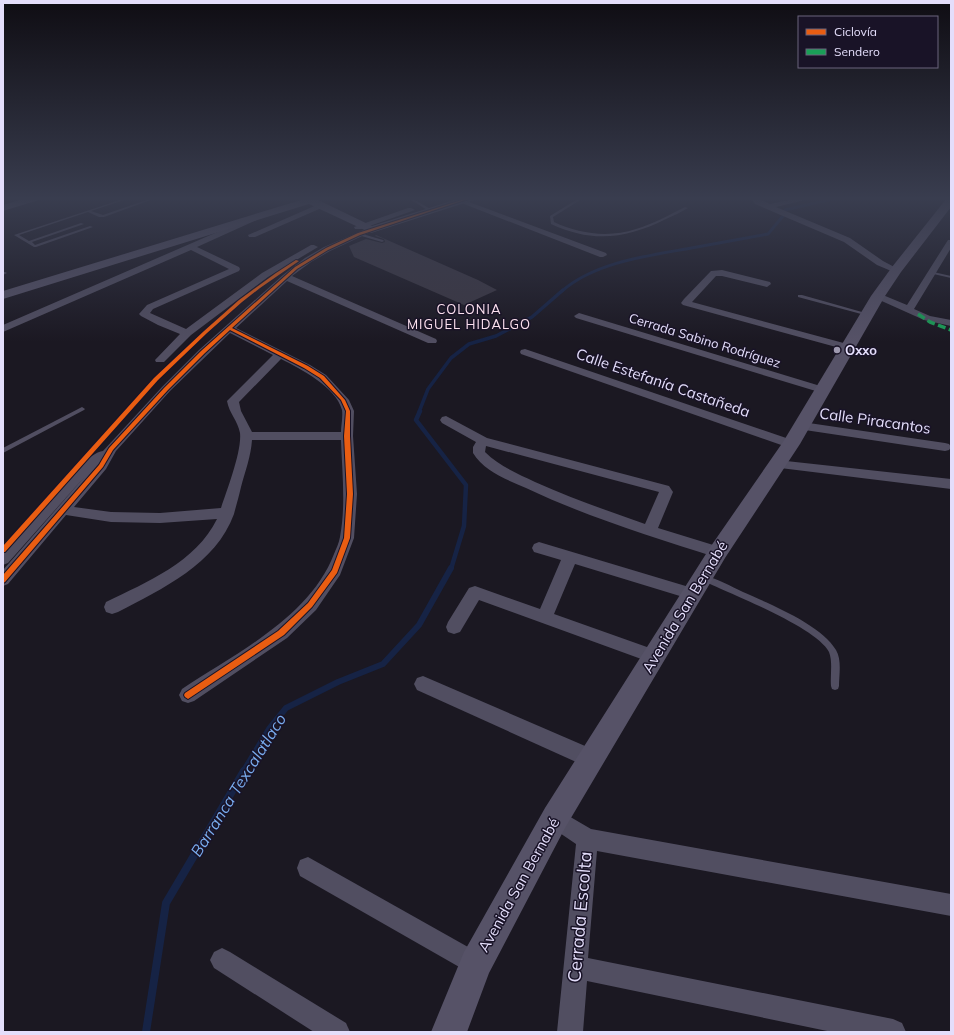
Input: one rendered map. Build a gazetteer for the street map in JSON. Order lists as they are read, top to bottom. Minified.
{"streets":{"street":["Cerrada Sabino Rodríguez","Calle Estefanía Castañeda","Calle Piracantos","Avenida San Bernabé","Cerrada Escolta"]},"crossings":[["Cerrada Sabino Rodríguez","Avenida San Bernabé"],["Calle Estefanía Castañeda","Calle Piracantos"],["Calle Estefanía Castañeda","Avenida San Bernabé"],["Calle Piracantos","Avenida San Bernabé"],["Avenida San Bernabé","Cerrada Escolta"]],"districts":["COLONIA MIGUEL HIDALGO"],"water":["Barranca Texcalatlaco"],"places":["Oxxo"],"legend":["Ciclovía","Sendero"]}
